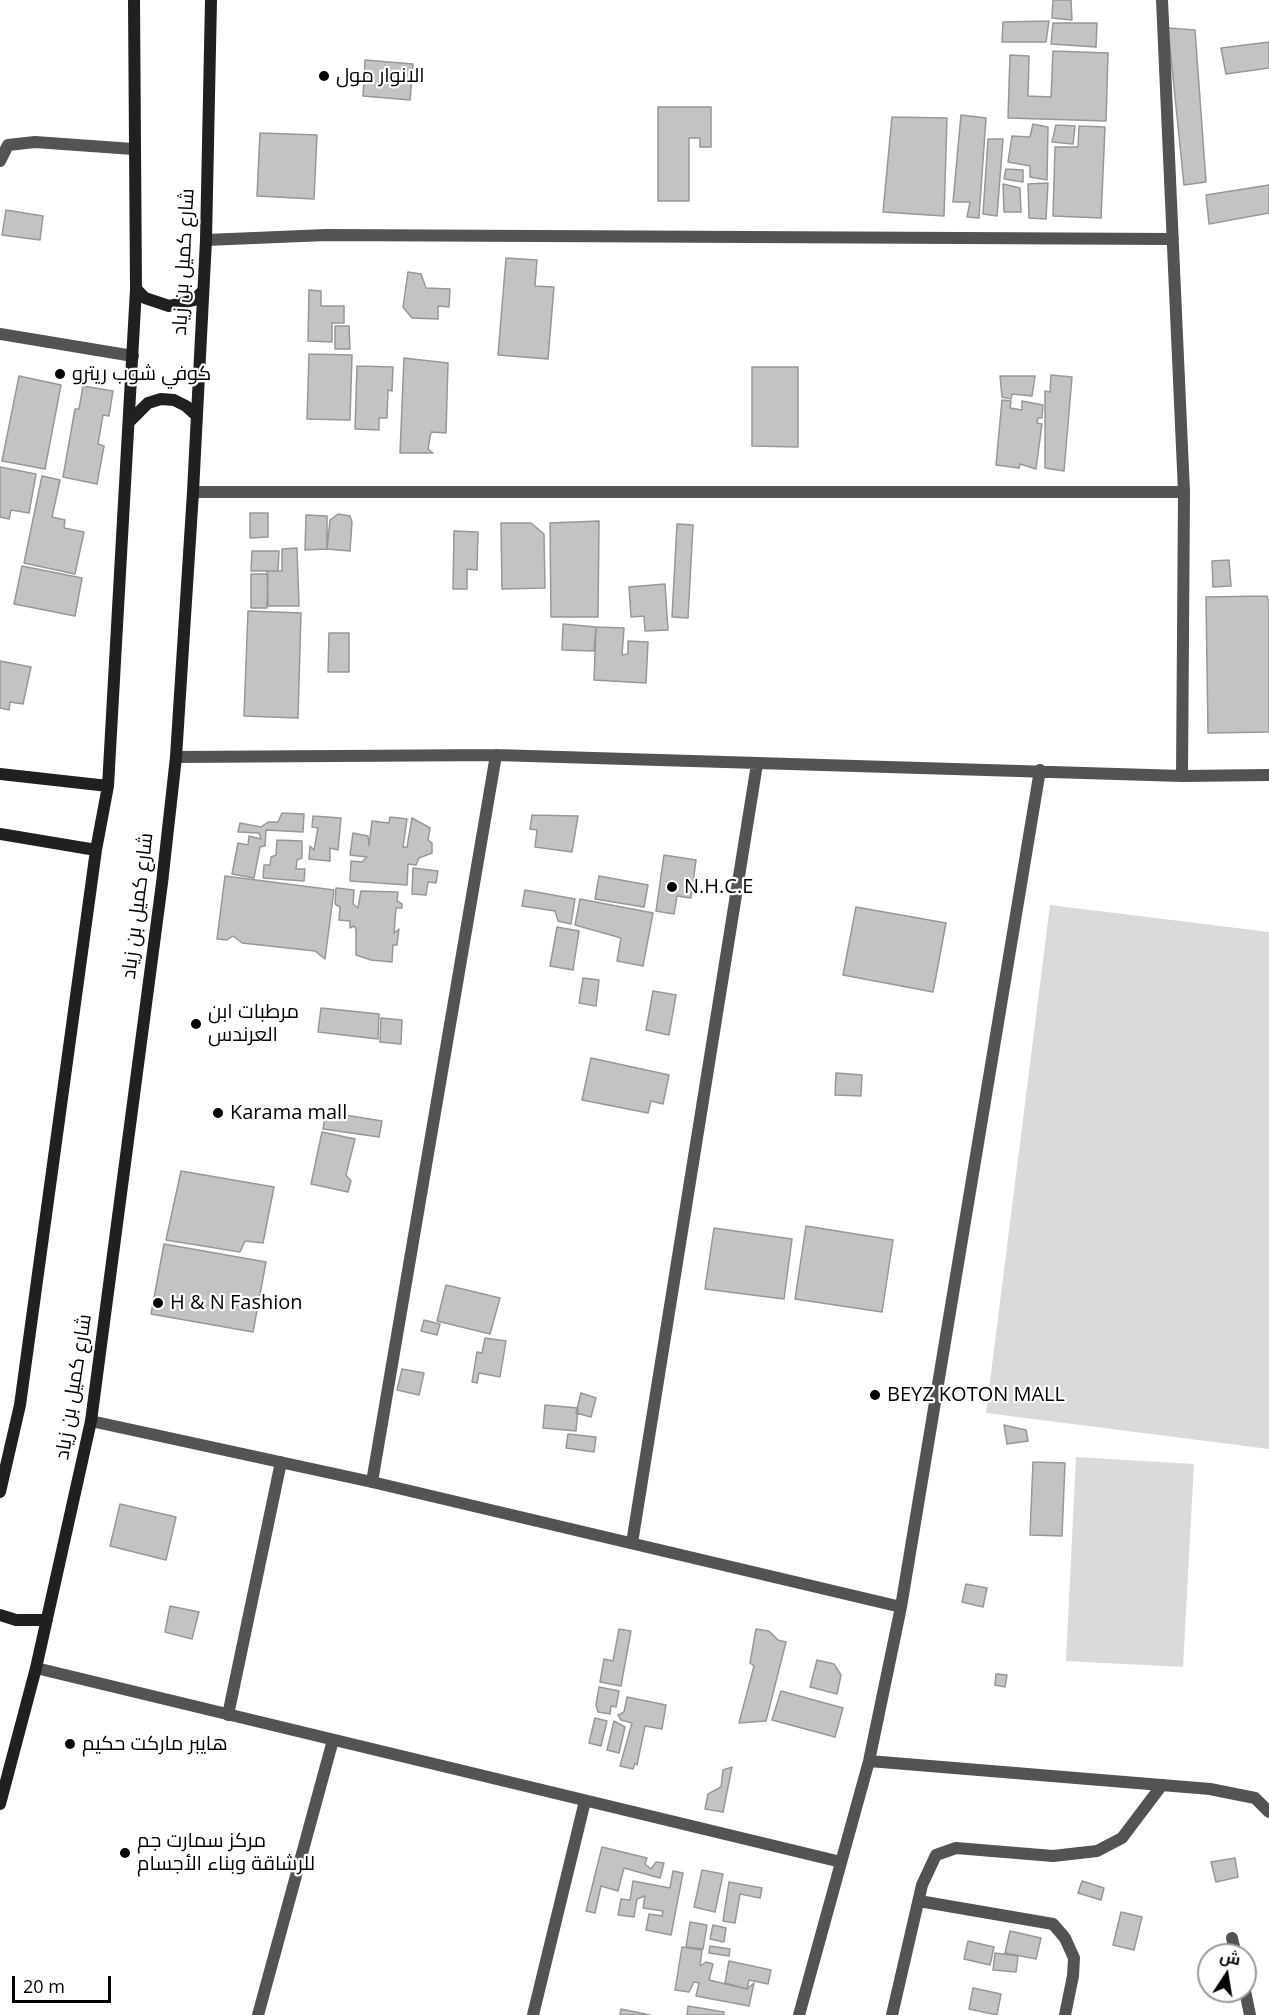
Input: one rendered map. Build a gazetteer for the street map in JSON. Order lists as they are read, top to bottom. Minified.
{"streets":{"main road":["شارع كميل بن زياد"]},"places":["الانوار مول","كوفي شوب ريترو","N.H.C.E","مرطبات ابن العرندس","Karama mall","H & N Fashion","BEYZ KOTON MALL","هایبر مارکت حکیم","مركز سمارت جم للرشاقة وبناء الأجسام"],"scale_bar":"20 m","north":"top"}
